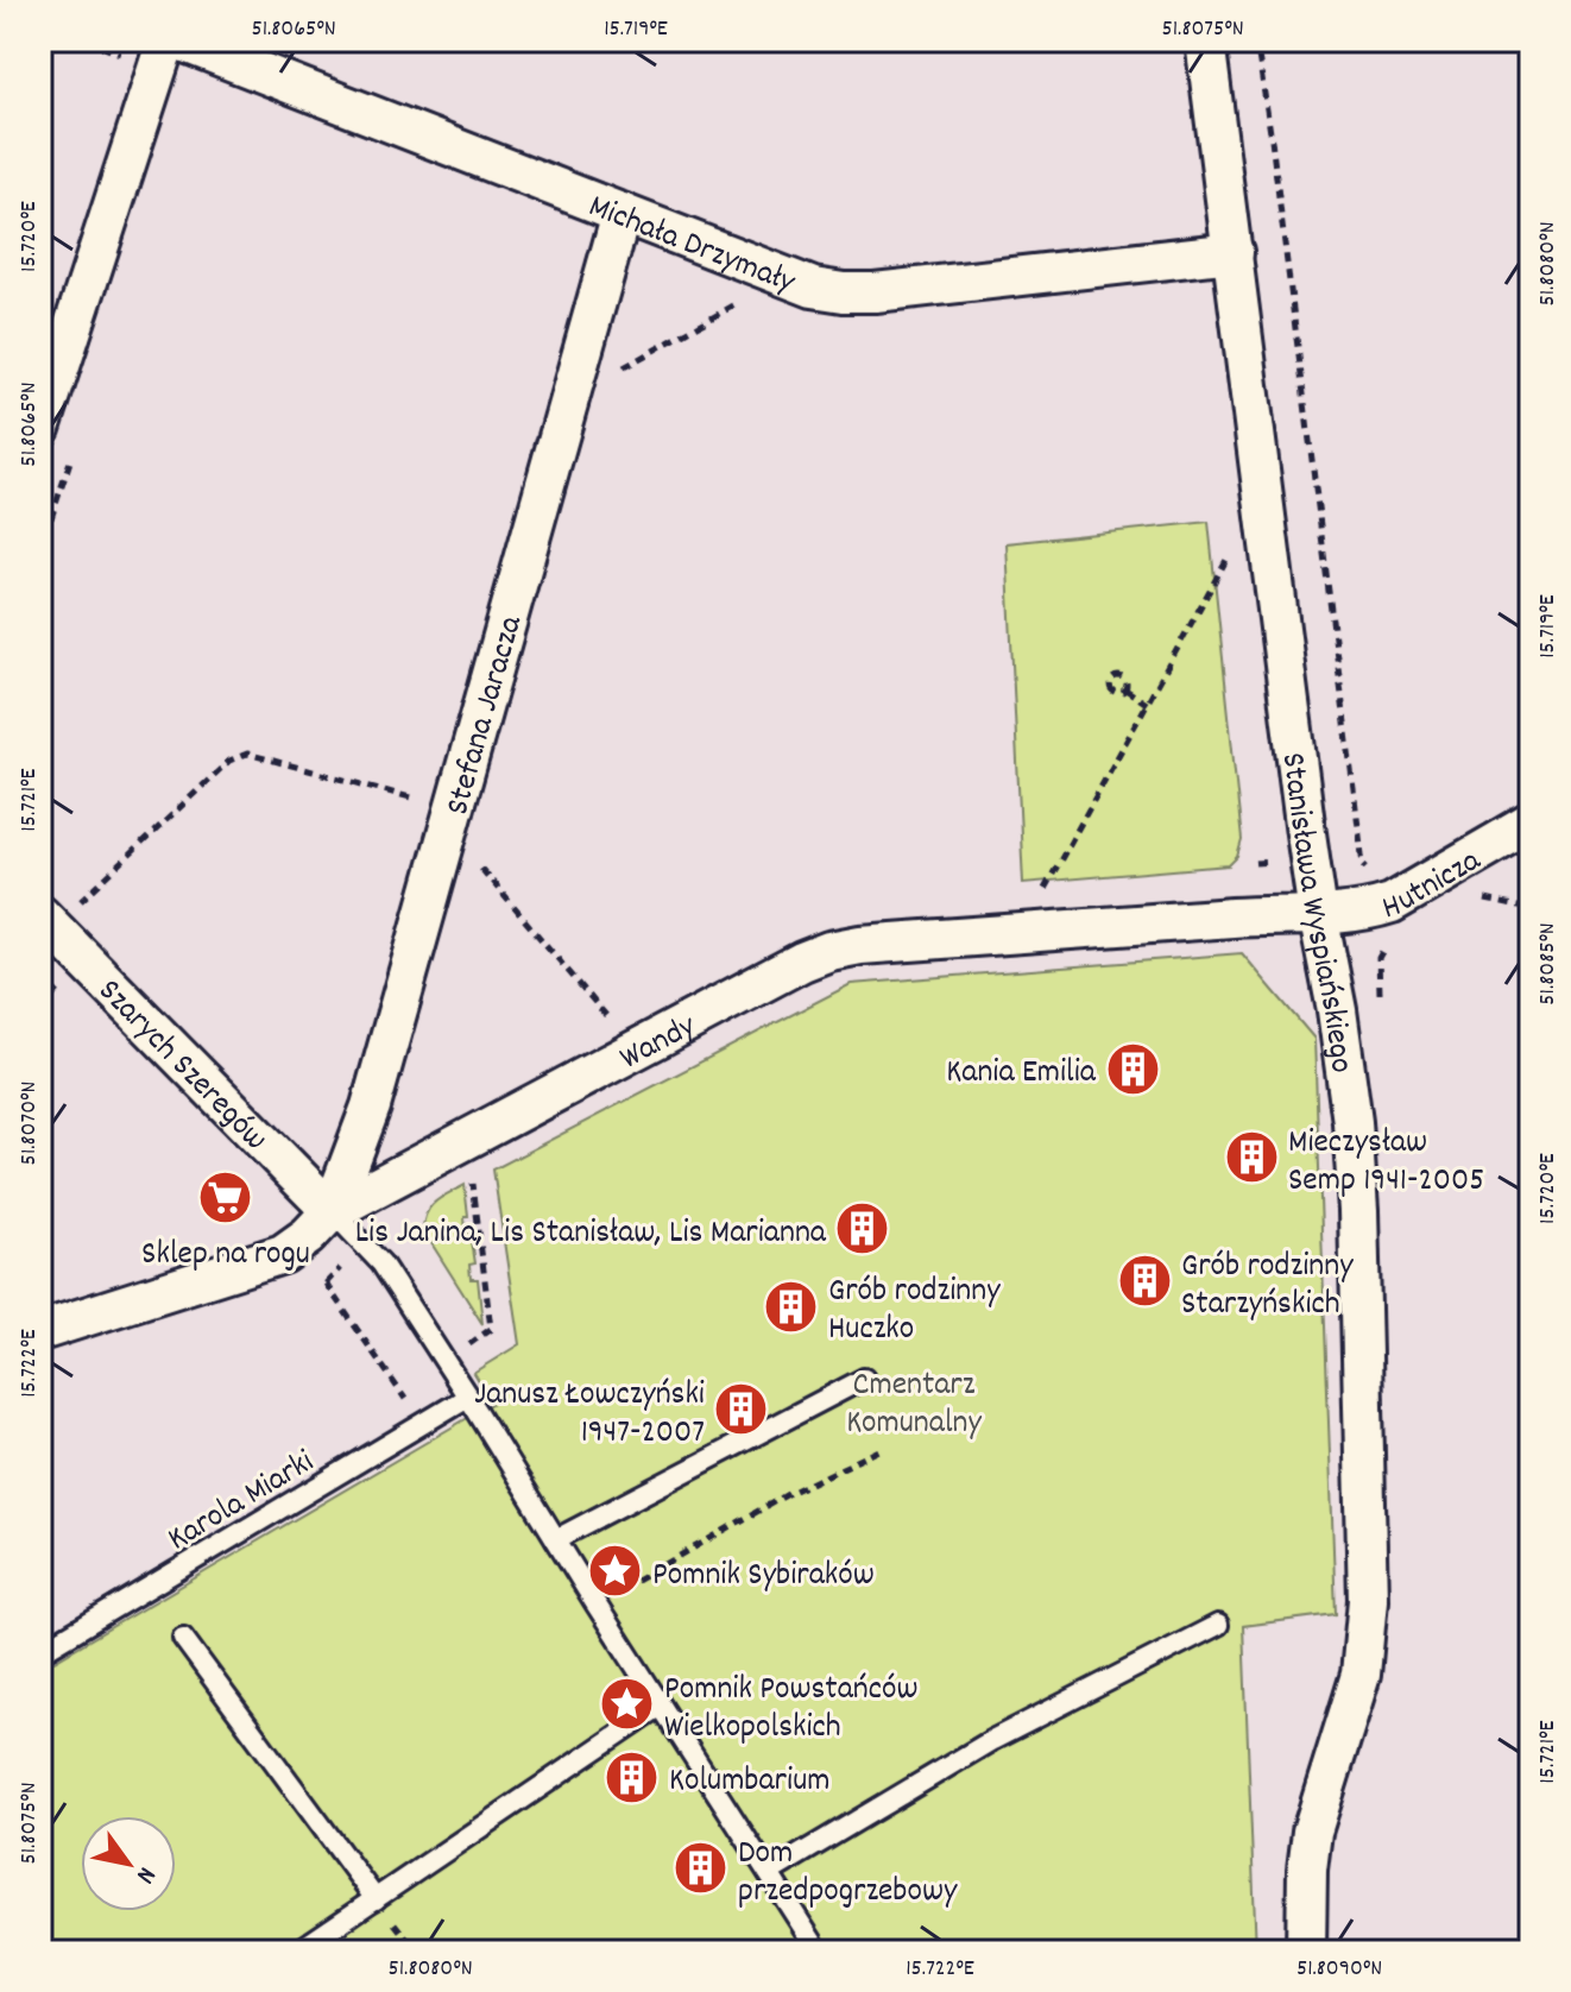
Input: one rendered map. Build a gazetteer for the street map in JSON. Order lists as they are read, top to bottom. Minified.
{"streets":{"street":["Michała Drzymały","Stefana Jaracza","Hutnicza","Stanisława Wyspiańskiego","Wandy","Szarych Szeregów"],"lane":["Karola Miarki"]},"crossings":[["Michała Drzymały","Stefana Jaracza"],["Michała Drzymały","Stanisława Wyspiańskiego"],["Stefana Jaracza","Wandy"],["Stefana Jaracza","Szarych Szeregów"],["Hutnicza","Stanisława Wyspiańskiego"],["Hutnicza","Wandy"],["Stanisława Wyspiańskiego","Wandy"],["Wandy","Szarych Szeregów"]],"parks":["Cmentarz Komunalny"],"places":{"building":["Kania Emilia","Mieczysław Semp 1941-2005","Lis Janina, Lis Stanisław, Lis Marianna","Grób rodzinny Starzyńskich","Grób rodzinny Huczko","Janusz Łowczyński 1947-2007","Kolumbarium","Dom przedpogrzebowy"],"supermarket":["Sklep na rogu"],"place":["Pomnik Sybiraków","Pomnik Powstańców Wielkopolskich"]},"north":"bottom right","coordinates":["51.8065°N","15.719°E","51.8075°N","15.720°E","51.8080°N","15.721°E","51.8085°N","51.8070°N","15.722°E","51.8090°N"]}
